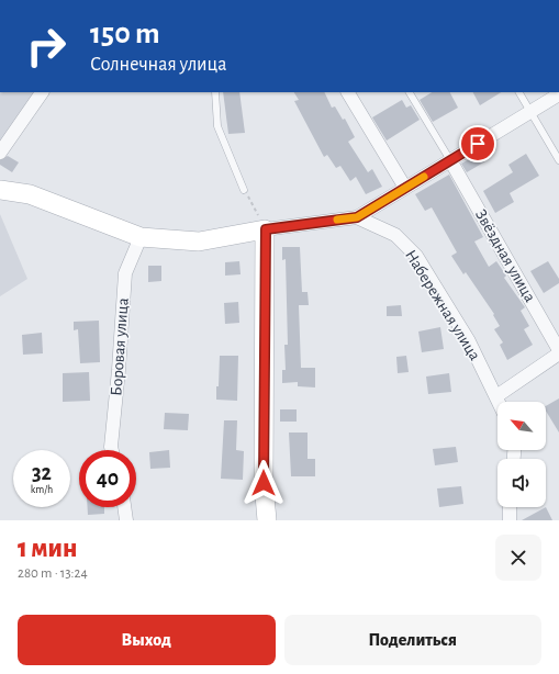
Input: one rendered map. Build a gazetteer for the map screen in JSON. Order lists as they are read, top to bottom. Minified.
{"streets":{"street":["Звёздная улица","Набережная улица","Боровая улица"]},"north":"top left","page":{"turn":["150 m","Солнечная улица"],"speed":"32 km/h","limit":"40","heading":["1 мин","280 m · 13:24"],"buttons":["Выход","Поделиться"]}}
